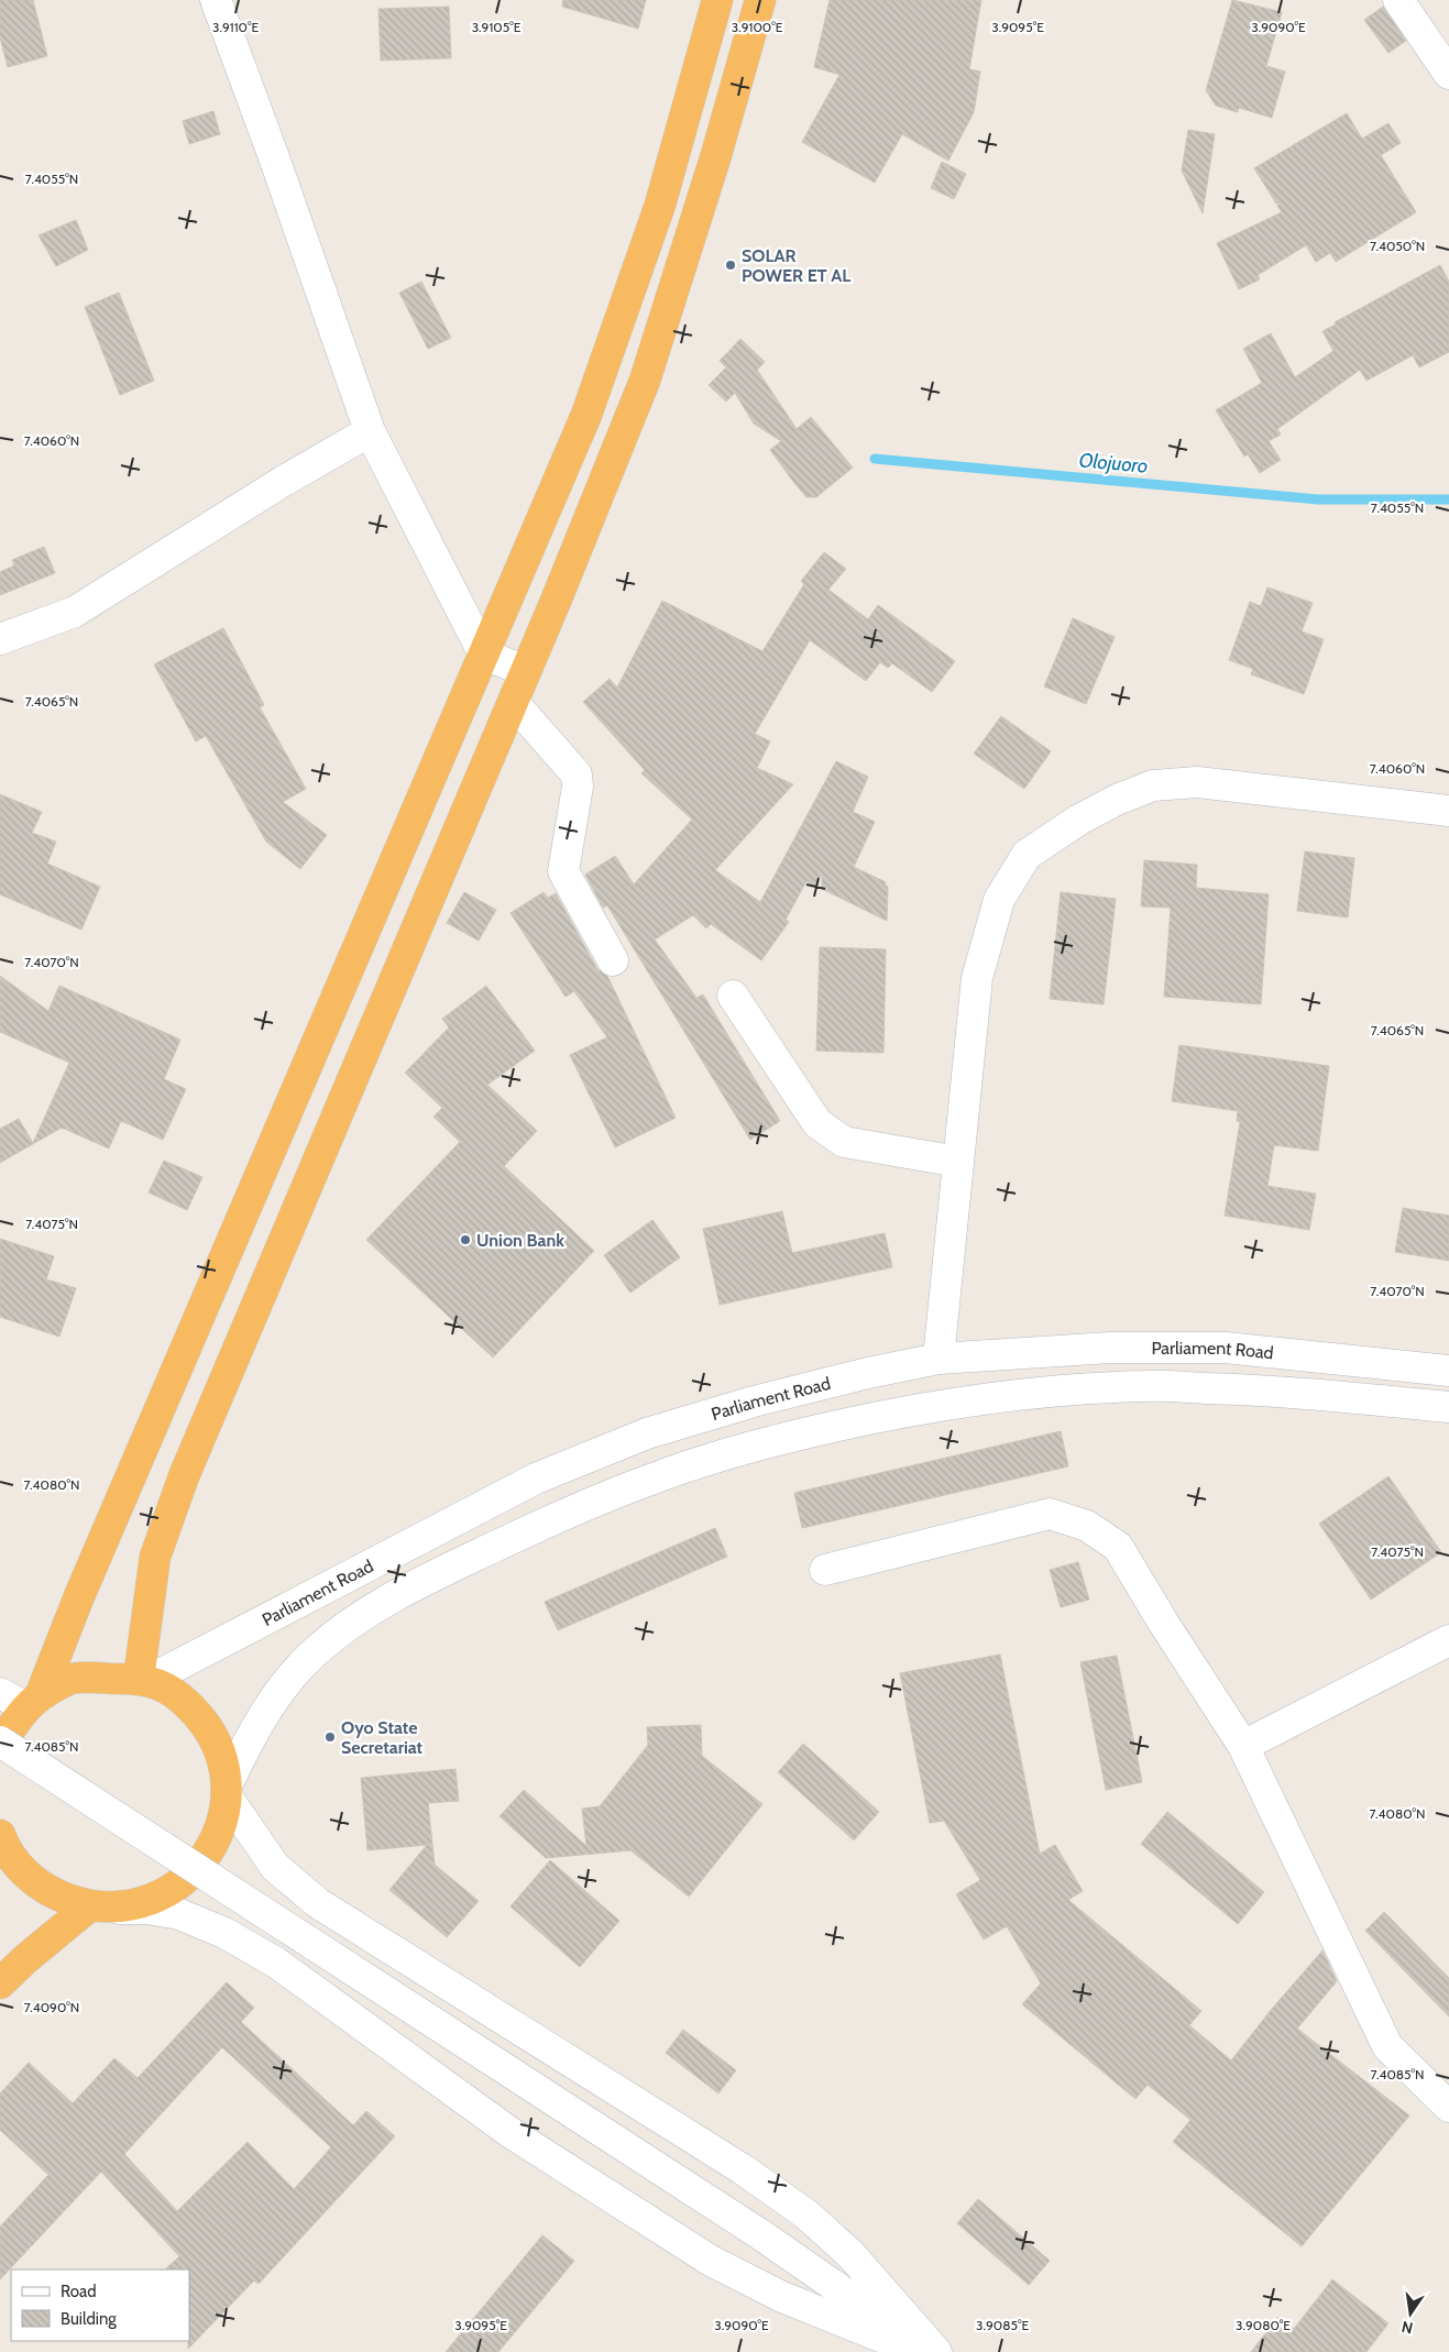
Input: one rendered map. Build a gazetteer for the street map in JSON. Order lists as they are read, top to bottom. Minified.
{"streets":{"street":["Parliament Road"]},"water":["Olojuoro"],"places":["SOLAR POWER ET AL","Union Bank","Oyo State Secretariat"],"legend":["Road","Building"],"north":"bottom","coordinates":["3.9110°E","3.9105°E","3.9100°E","3.9095°E","3.9090°E","7.4055°N","7.4050°N","7.4060°N","7.4065°N","7.4070°N","7.4075°N","7.4080°N","7.4085°N","7.4090°N","3.9085°E","3.9080°E"]}
